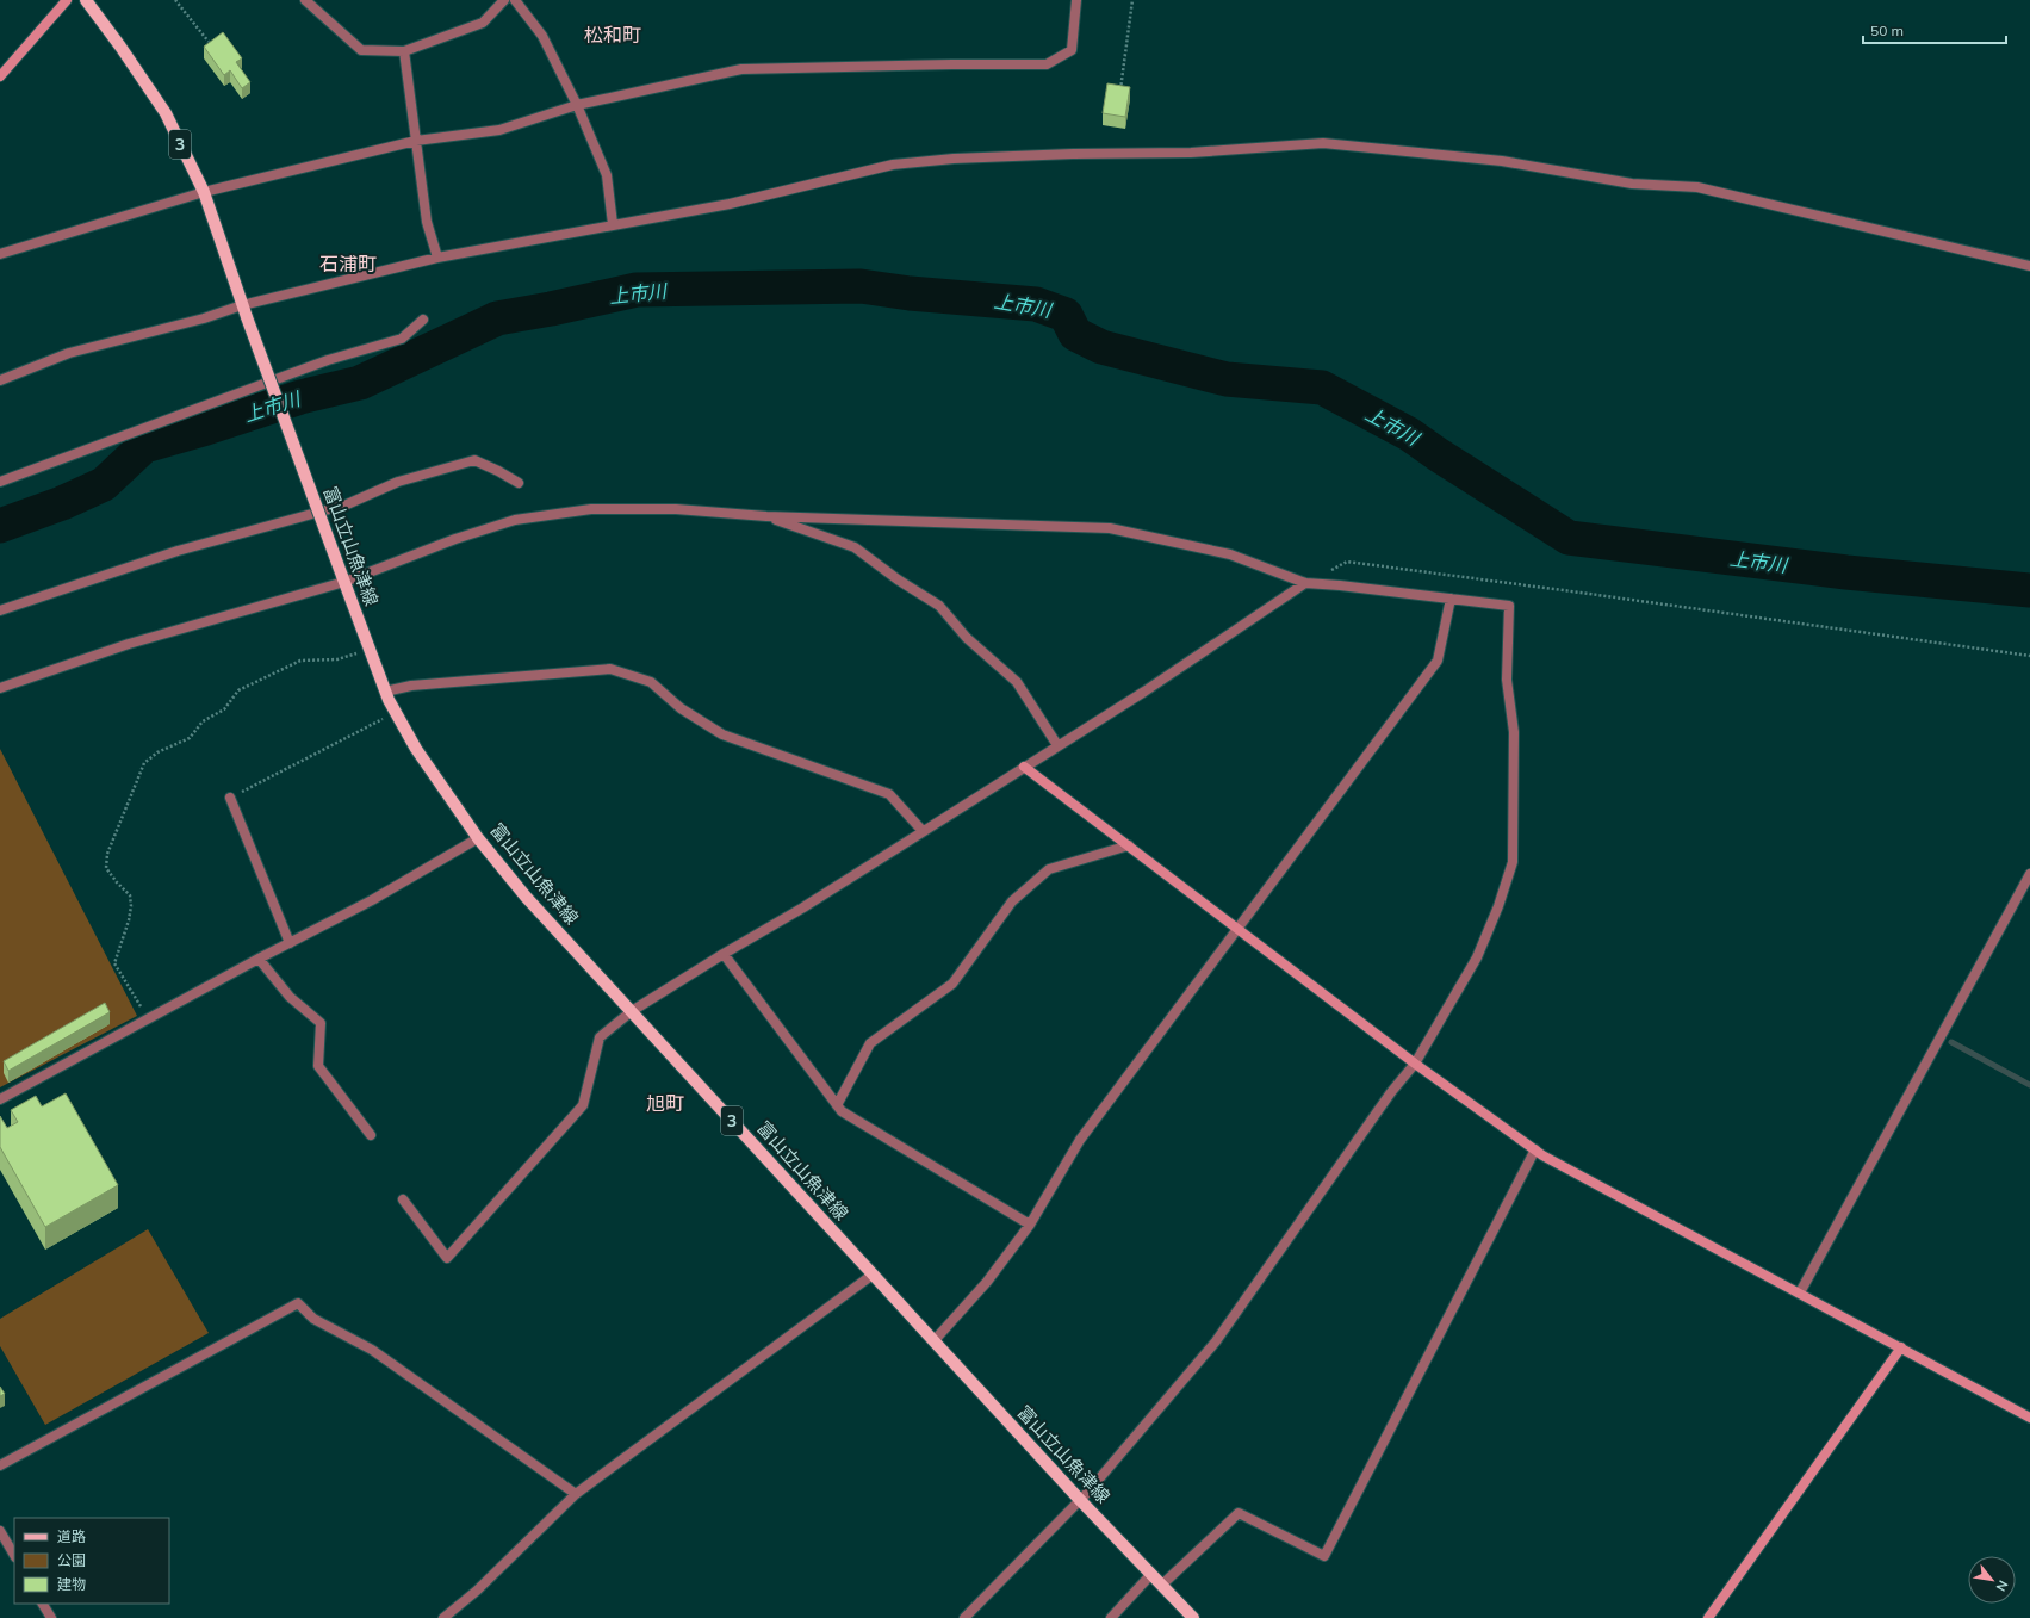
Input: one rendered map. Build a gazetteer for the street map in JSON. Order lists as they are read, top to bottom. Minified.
{"streets":{"main road":["3","富山立山魚津線"]},"districts":["松和町","石浦町","旭町"],"water":["上市川"],"legend":["道路","公園","建物"],"scale_bar":"50 m","north":"bottom right"}
